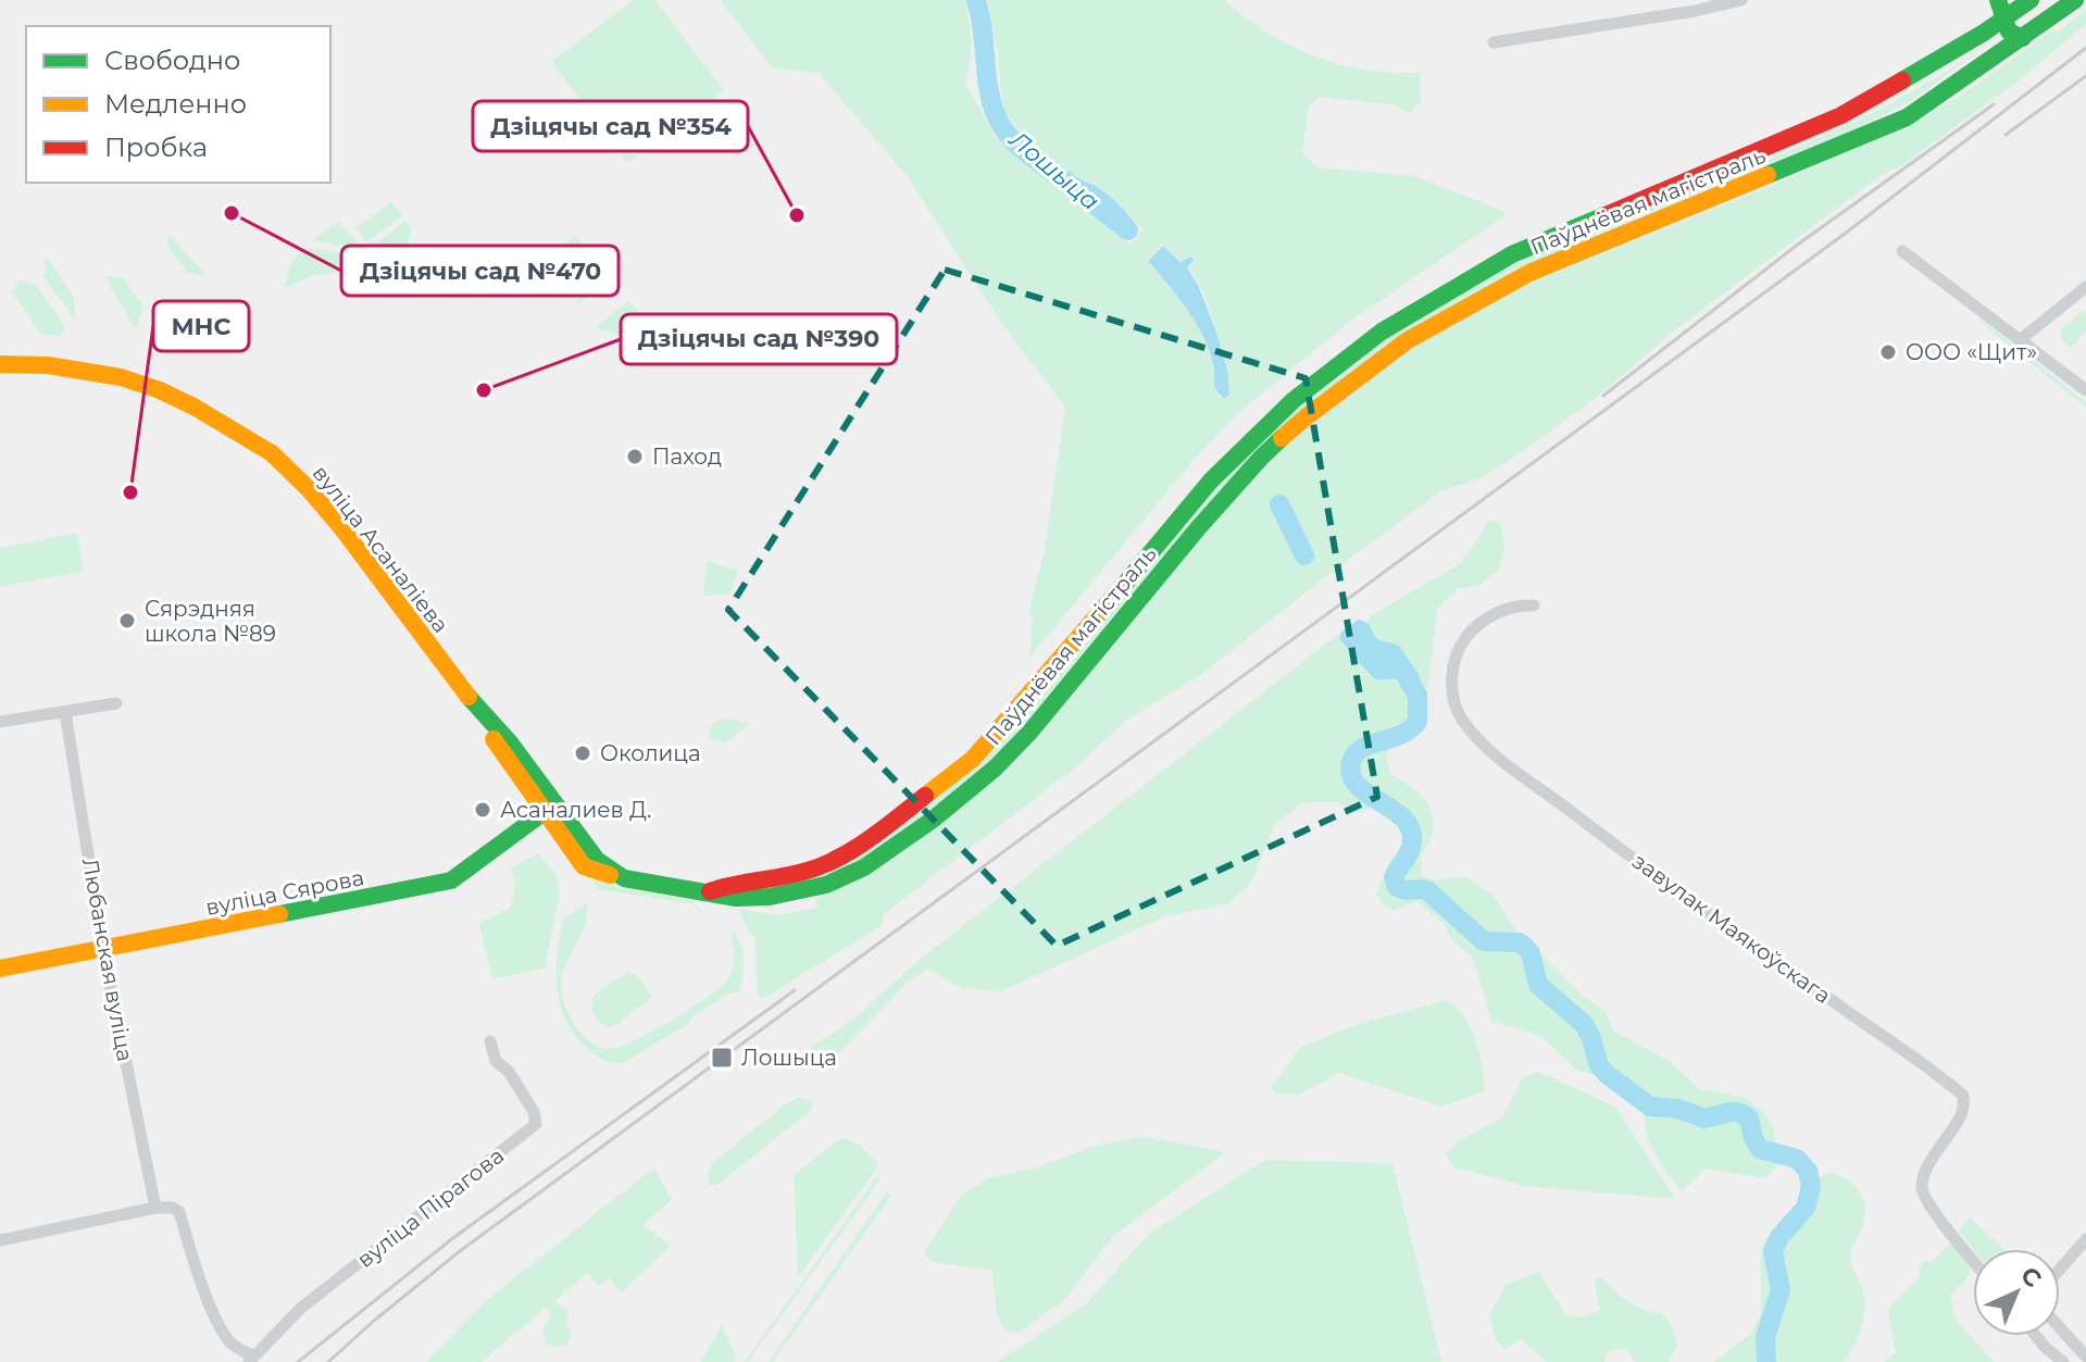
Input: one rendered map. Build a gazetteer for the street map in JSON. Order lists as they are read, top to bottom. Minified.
{"streets":{"main road":["Паўднёвая магістраль","вуліца Асаналіева","вуліца Сярова"],"street":["завулак Маякоўскага","Любанская вуліца","вуліца Пірагова"]},"crossings":[["Паўднёвая магістраль","вуліца Асаналіева"],["вуліца Асаналіева","вуліца Сярова"],["вуліца Сярова","Любанская вуліца"]],"water":["Лошыца"],"places":{"other":["Дзіцячы сад №470","Дзіцячы сад №354","ООО «Щит»","Дзіцячы сад №390","Паход","МНС","Сярэдняя школа №89","Околица","Асаналиев Д."],"transit":["Лошыца"]},"legend":["Свободно","Медленно","Пробка"],"north":"top right"}
